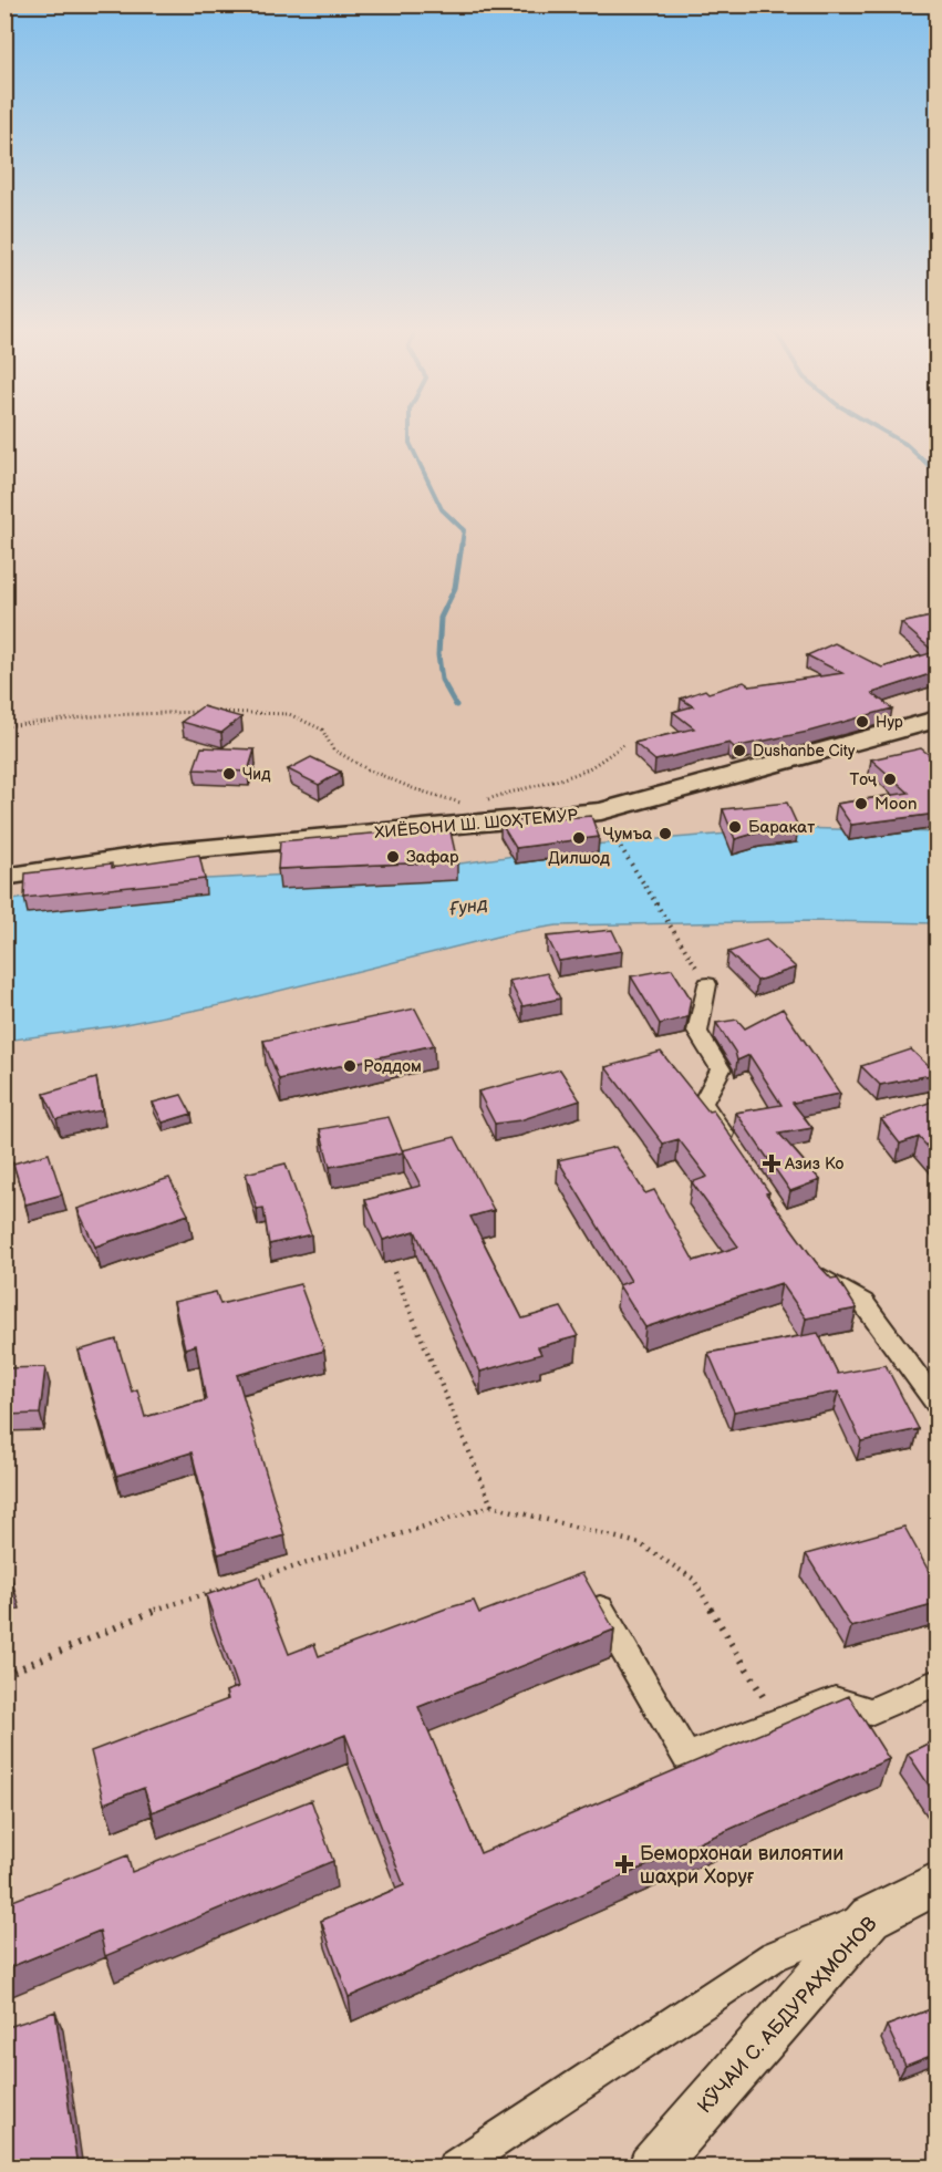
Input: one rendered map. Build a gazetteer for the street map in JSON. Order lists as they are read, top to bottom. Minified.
{"streets":{"main road":["ХИЁБОНИ Ш. ШОҲТЕМУР"],"street":["КӮЧАИ С. АБДУРАҲМОНОВ"]},"water":["Ғунд"],"places":{"other":["Нур","Dushanbe City","Чид","Тоҷ","Moon","Баракат","Ҷумъа","Дилшод","Зафар","Роддом"],"health":["Азиз Ко","Беморхонаи вилоятии шаҳри Хоруғ"]}}
